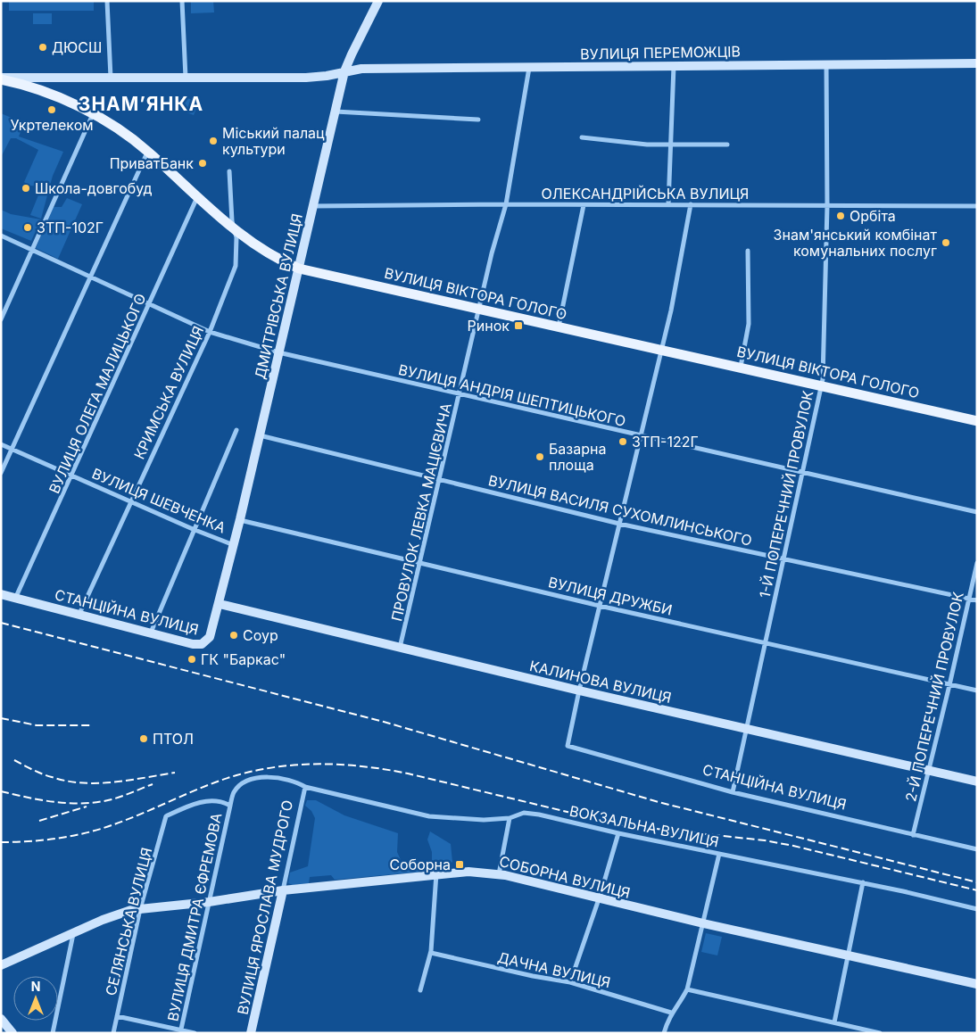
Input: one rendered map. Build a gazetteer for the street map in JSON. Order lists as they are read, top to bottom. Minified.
{"streets":{"main road":["ВУЛИЦЯ ВІКТОРА ГОЛОГО"],"street":["ВУЛИЦЯ ПЕРЕМОЖЦІВ","ОЛЕКСАНДРІЙСЬКА ВУЛИЦЯ","ДМИТРІВСЬКА ВУЛИЦЯ","КРИМСЬКА ВУЛИЦЯ","ВУЛИЦЯ ОЛЕГА МАЛИЦЬКОГО","ВУЛИЦЯ АНДРІЯ ШЕПТИЦЬКОГО","1-Й ПОПЕРЕЧНИЙ ПРОВУЛОК","ВУЛИЦЯ ШЕВЧЕНКА","ВУЛИЦЯ ВАСИЛЯ СУХОМЛИНСЬКОГО","ПРОВУЛОК ЛЕВКА МАЦІЄВИЧА","ВУЛИЦЯ ДРУЖБИ","СТАНЦІЙНА ВУЛИЦЯ","КАЛИНОВА ВУЛИЦЯ","2-Й ПОПЕРЕЧНИЙ ПРОВУЛОК","ВОКЗАЛЬНА ВУЛИЦЯ","СОБОРНА ВУЛИЦЯ","ВУЛИЦЯ ЯРОСЛАВА МУДРОГО","ВУЛИЦЯ ДМИТРА ЄФРЕМОВА","СЕЛЯНСЬКА ВУЛИЦЯ","ДАЧНА ВУЛИЦЯ"]},"crossings":[["ВУЛИЦЯ ПЕРЕМОЖЦІВ","ВУЛИЦЯ ВІКТОРА ГОЛОГО"],["ВУЛИЦЯ ПЕРЕМОЖЦІВ","ДМИТРІВСЬКА ВУЛИЦЯ"],["ВУЛИЦЯ ПЕРЕМОЖЦІВ","1-Й ПОПЕРЕЧНИЙ ПРОВУЛОК"],["ВУЛИЦЯ ПЕРЕМОЖЦІВ","ПРОВУЛОК ЛЕВКА МАЦІЄВИЧА"],["ОЛЕКСАНДРІЙСЬКА ВУЛИЦЯ","ДМИТРІВСЬКА ВУЛИЦЯ"],["ОЛЕКСАНДРІЙСЬКА ВУЛИЦЯ","1-Й ПОПЕРЕЧНИЙ ПРОВУЛОК"],["ОЛЕКСАНДРІЙСЬКА ВУЛИЦЯ","ПРОВУЛОК ЛЕВКА МАЦІЄВИЧА"],["ВУЛИЦЯ ВІКТОРА ГОЛОГО","ДМИТРІВСЬКА ВУЛИЦЯ"],["ВУЛИЦЯ ВІКТОРА ГОЛОГО","КРИМСЬКА ВУЛИЦЯ"],["ВУЛИЦЯ ВІКТОРА ГОЛОГО","ВУЛИЦЯ ОЛЕГА МАЛИЦЬКОГО"],["ВУЛИЦЯ ВІКТОРА ГОЛОГО","1-Й ПОПЕРЕЧНИЙ ПРОВУЛОК"],["ВУЛИЦЯ ВІКТОРА ГОЛОГО","ПРОВУЛОК ЛЕВКА МАЦІЄВИЧА"],["ДМИТРІВСЬКА ВУЛИЦЯ","ВУЛИЦЯ АНДРІЯ ШЕПТИЦЬКОГО"],["ДМИТРІВСЬКА ВУЛИЦЯ","ВУЛИЦЯ ШЕВЧЕНКА"],["ДМИТРІВСЬКА ВУЛИЦЯ","ВУЛИЦЯ ВАСИЛЯ СУХОМЛИНСЬКОГО"],["ДМИТРІВСЬКА ВУЛИЦЯ","ВУЛИЦЯ ДРУЖБИ"],["ДМИТРІВСЬКА ВУЛИЦЯ","СТАНЦІЙНА ВУЛИЦЯ"],["ДМИТРІВСЬКА ВУЛИЦЯ","КАЛИНОВА ВУЛИЦЯ"],["КРИМСЬКА ВУЛИЦЯ","ВУЛИЦЯ АНДРІЯ ШЕПТИЦЬКОГО"],["КРИМСЬКА ВУЛИЦЯ","ВУЛИЦЯ ШЕВЧЕНКА"],["КРИМСЬКА ВУЛИЦЯ","СТАНЦІЙНА ВУЛИЦЯ"],["ВУЛИЦЯ ОЛЕГА МАЛИЦЬКОГО","ВУЛИЦЯ АНДРІЯ ШЕПТИЦЬКОГО"],["ВУЛИЦЯ ОЛЕГА МАЛИЦЬКОГО","ВУЛИЦЯ ШЕВЧЕНКА"],["ВУЛИЦЯ ОЛЕГА МАЛИЦЬКОГО","СТАНЦІЙНА ВУЛИЦЯ"],["ВУЛИЦЯ АНДРІЯ ШЕПТИЦЬКОГО","1-Й ПОПЕРЕЧНИЙ ПРОВУЛОК"],["ВУЛИЦЯ АНДРІЯ ШЕПТИЦЬКОГО","ПРОВУЛОК ЛЕВКА МАЦІЄВИЧА"],["1-Й ПОПЕРЕЧНИЙ ПРОВУЛОК","ВУЛИЦЯ ВАСИЛЯ СУХОМЛИНСЬКОГО"],["1-Й ПОПЕРЕЧНИЙ ПРОВУЛОК","ВУЛИЦЯ ДРУЖБИ"],["1-Й ПОПЕРЕЧНИЙ ПРОВУЛОК","СТАНЦІЙНА ВУЛИЦЯ"],["1-Й ПОПЕРЕЧНИЙ ПРОВУЛОК","КАЛИНОВА ВУЛИЦЯ"],["ВУЛИЦЯ ВАСИЛЯ СУХОМЛИНСЬКОГО","ПРОВУЛОК ЛЕВКА МАЦІЄВИЧА"],["ВУЛИЦЯ ВАСИЛЯ СУХОМЛИНСЬКОГО","2-Й ПОПЕРЕЧНИЙ ПРОВУЛОК"],["ПРОВУЛОК ЛЕВКА МАЦІЄВИЧА","ВУЛИЦЯ ДРУЖБИ"],["ПРОВУЛОК ЛЕВКА МАЦІЄВИЧА","КАЛИНОВА ВУЛИЦЯ"],["ВУЛИЦЯ ДРУЖБИ","2-Й ПОПЕРЕЧНИЙ ПРОВУЛОК"],["СТАНЦІЙНА ВУЛИЦЯ","КАЛИНОВА ВУЛИЦЯ"],["СТАНЦІЙНА ВУЛИЦЯ","2-Й ПОПЕРЕЧНИЙ ПРОВУЛОК"],["КАЛИНОВА ВУЛИЦЯ","2-Й ПОПЕРЕЧНИЙ ПРОВУЛОК"],["ВОКЗАЛЬНА ВУЛИЦЯ","ВУЛИЦЯ ЯРОСЛАВА МУДРОГО"],["ВОКЗАЛЬНА ВУЛИЦЯ","ВУЛИЦЯ ДМИТРА ЄФРЕМОВА"],["СОБОРНА ВУЛИЦЯ","ВУЛИЦЯ ЯРОСЛАВА МУДРОГО"],["СОБОРНА ВУЛИЦЯ","ВУЛИЦЯ ДМИТРА ЄФРЕМОВА"],["СОБОРНА ВУЛИЦЯ","СЕЛЯНСЬКА ВУЛИЦЯ"],["ВУЛИЦЯ ЯРОСЛАВА МУДРОГО","ВУЛИЦЯ ДМИТРА ЄФРЕМОВА"],["ВУЛИЦЯ ДМИТРА ЄФРЕМОВА","СЕЛЯНСЬКА ВУЛИЦЯ"]],"districts":["ЗНАМ’ЯНКА"],"places":{"other":["ДЮСШ","Укртелеком","Міський палац культури","ПриватБанк","Школа-довгобуд","Орбіта","ЗТП-102Г","Знам'янський комбінат комунальних послуг","ЗТП-122Г","Базарна площа","Соур","ГК \"Баркас\"","ПТОЛ"],"transit":["Ринок","Соборна"]},"north":"top"}
